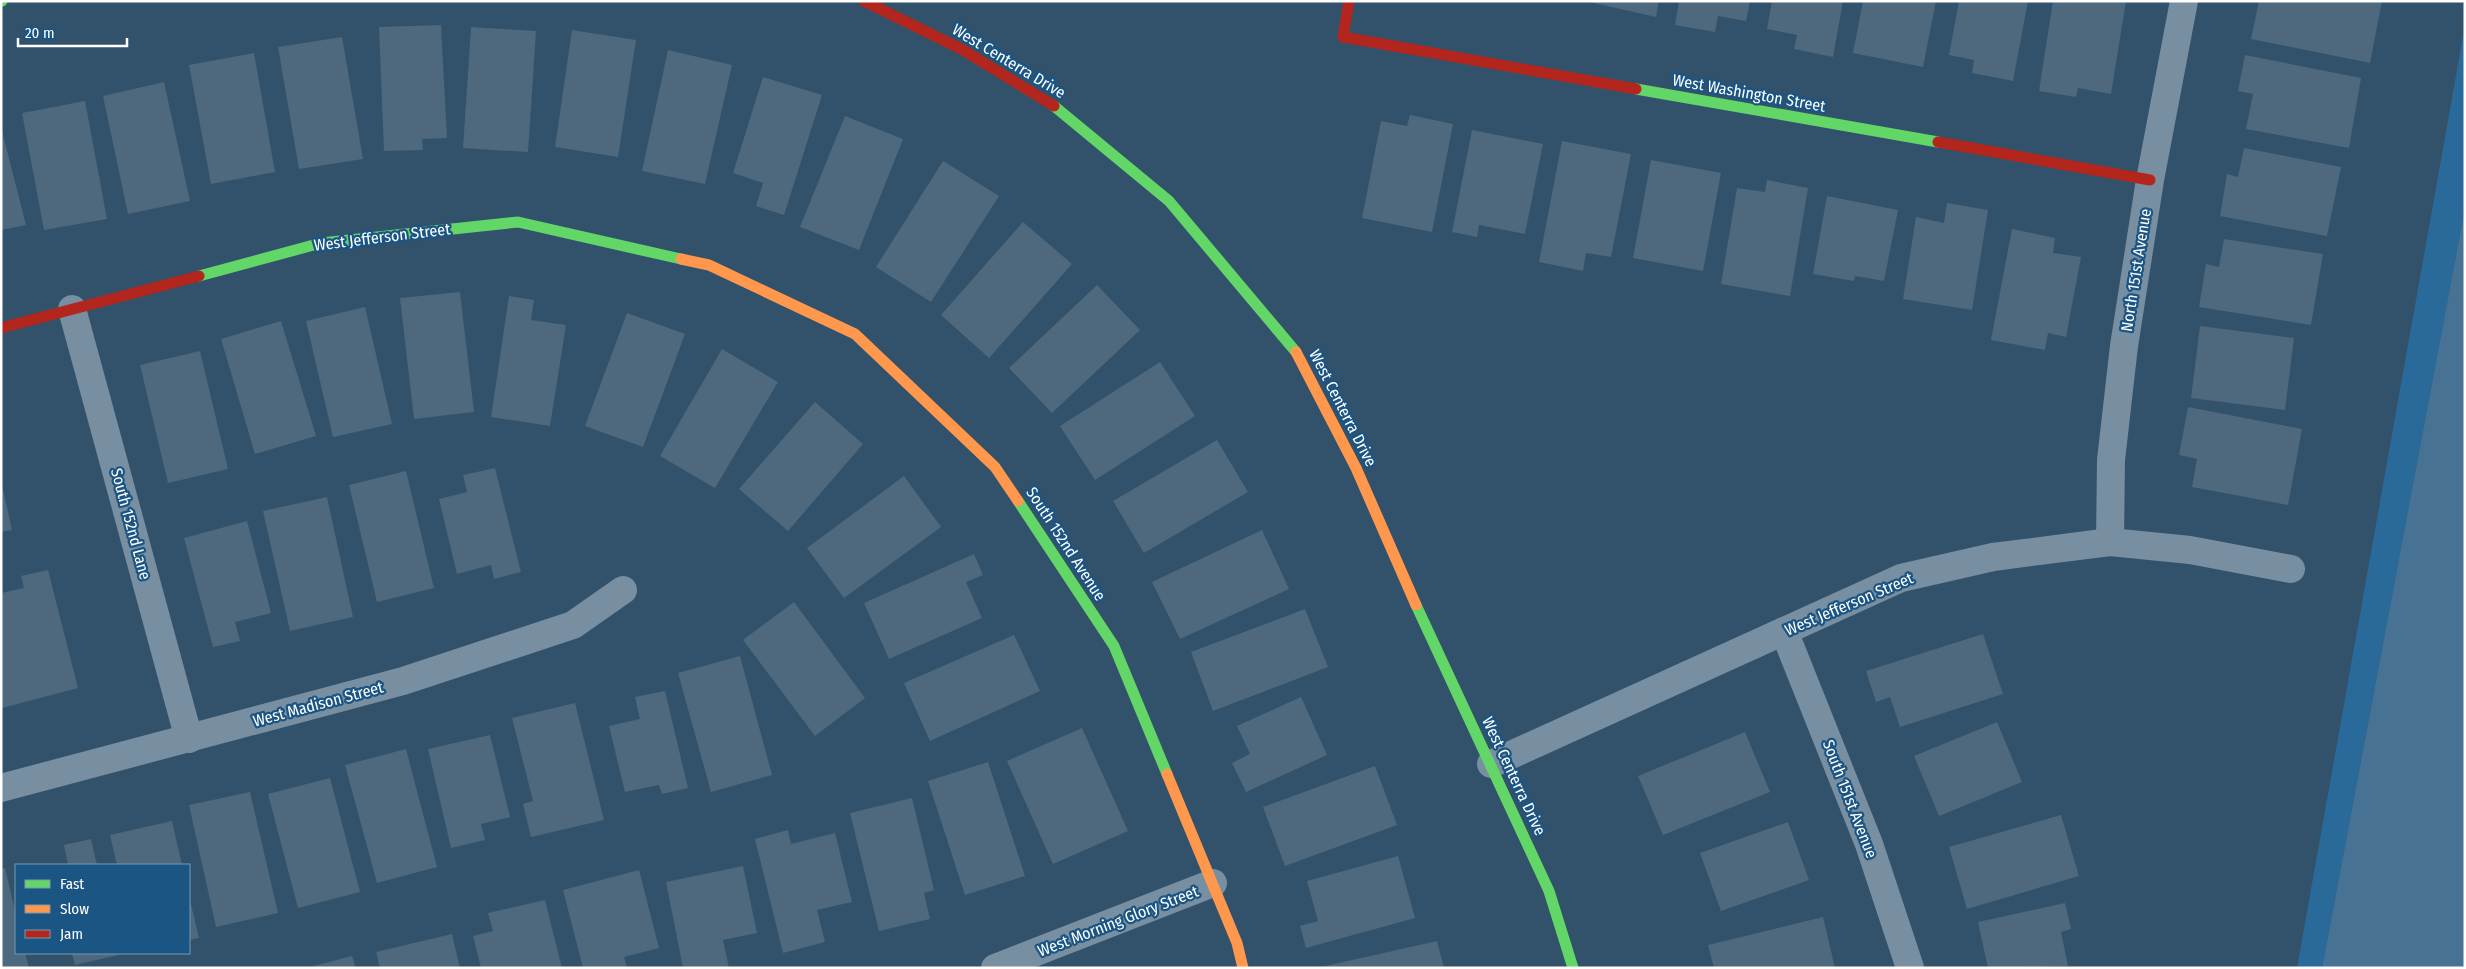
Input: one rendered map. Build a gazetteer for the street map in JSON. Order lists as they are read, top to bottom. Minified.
{"streets":{"street":["West Centerra Drive","West Washington Street","West Jefferson Street","North 151st Avenue","South 152nd Lane","South 152nd Avenue","West Madison Street","South 151st Avenue","West Morning Glory Street"]},"crossings":[["West Centerra Drive","West Jefferson Street"],["West Washington Street","North 151st Avenue"],["West Jefferson Street","North 151st Avenue"],["West Jefferson Street","South 152nd Lane"],["West Jefferson Street","South 152nd Avenue"],["West Jefferson Street","South 151st Avenue"],["South 152nd Lane","West Madison Street"],["South 152nd Avenue","West Morning Glory Street"]],"legend":["Fast","Slow","Jam"],"scale_bar":"20 m"}
